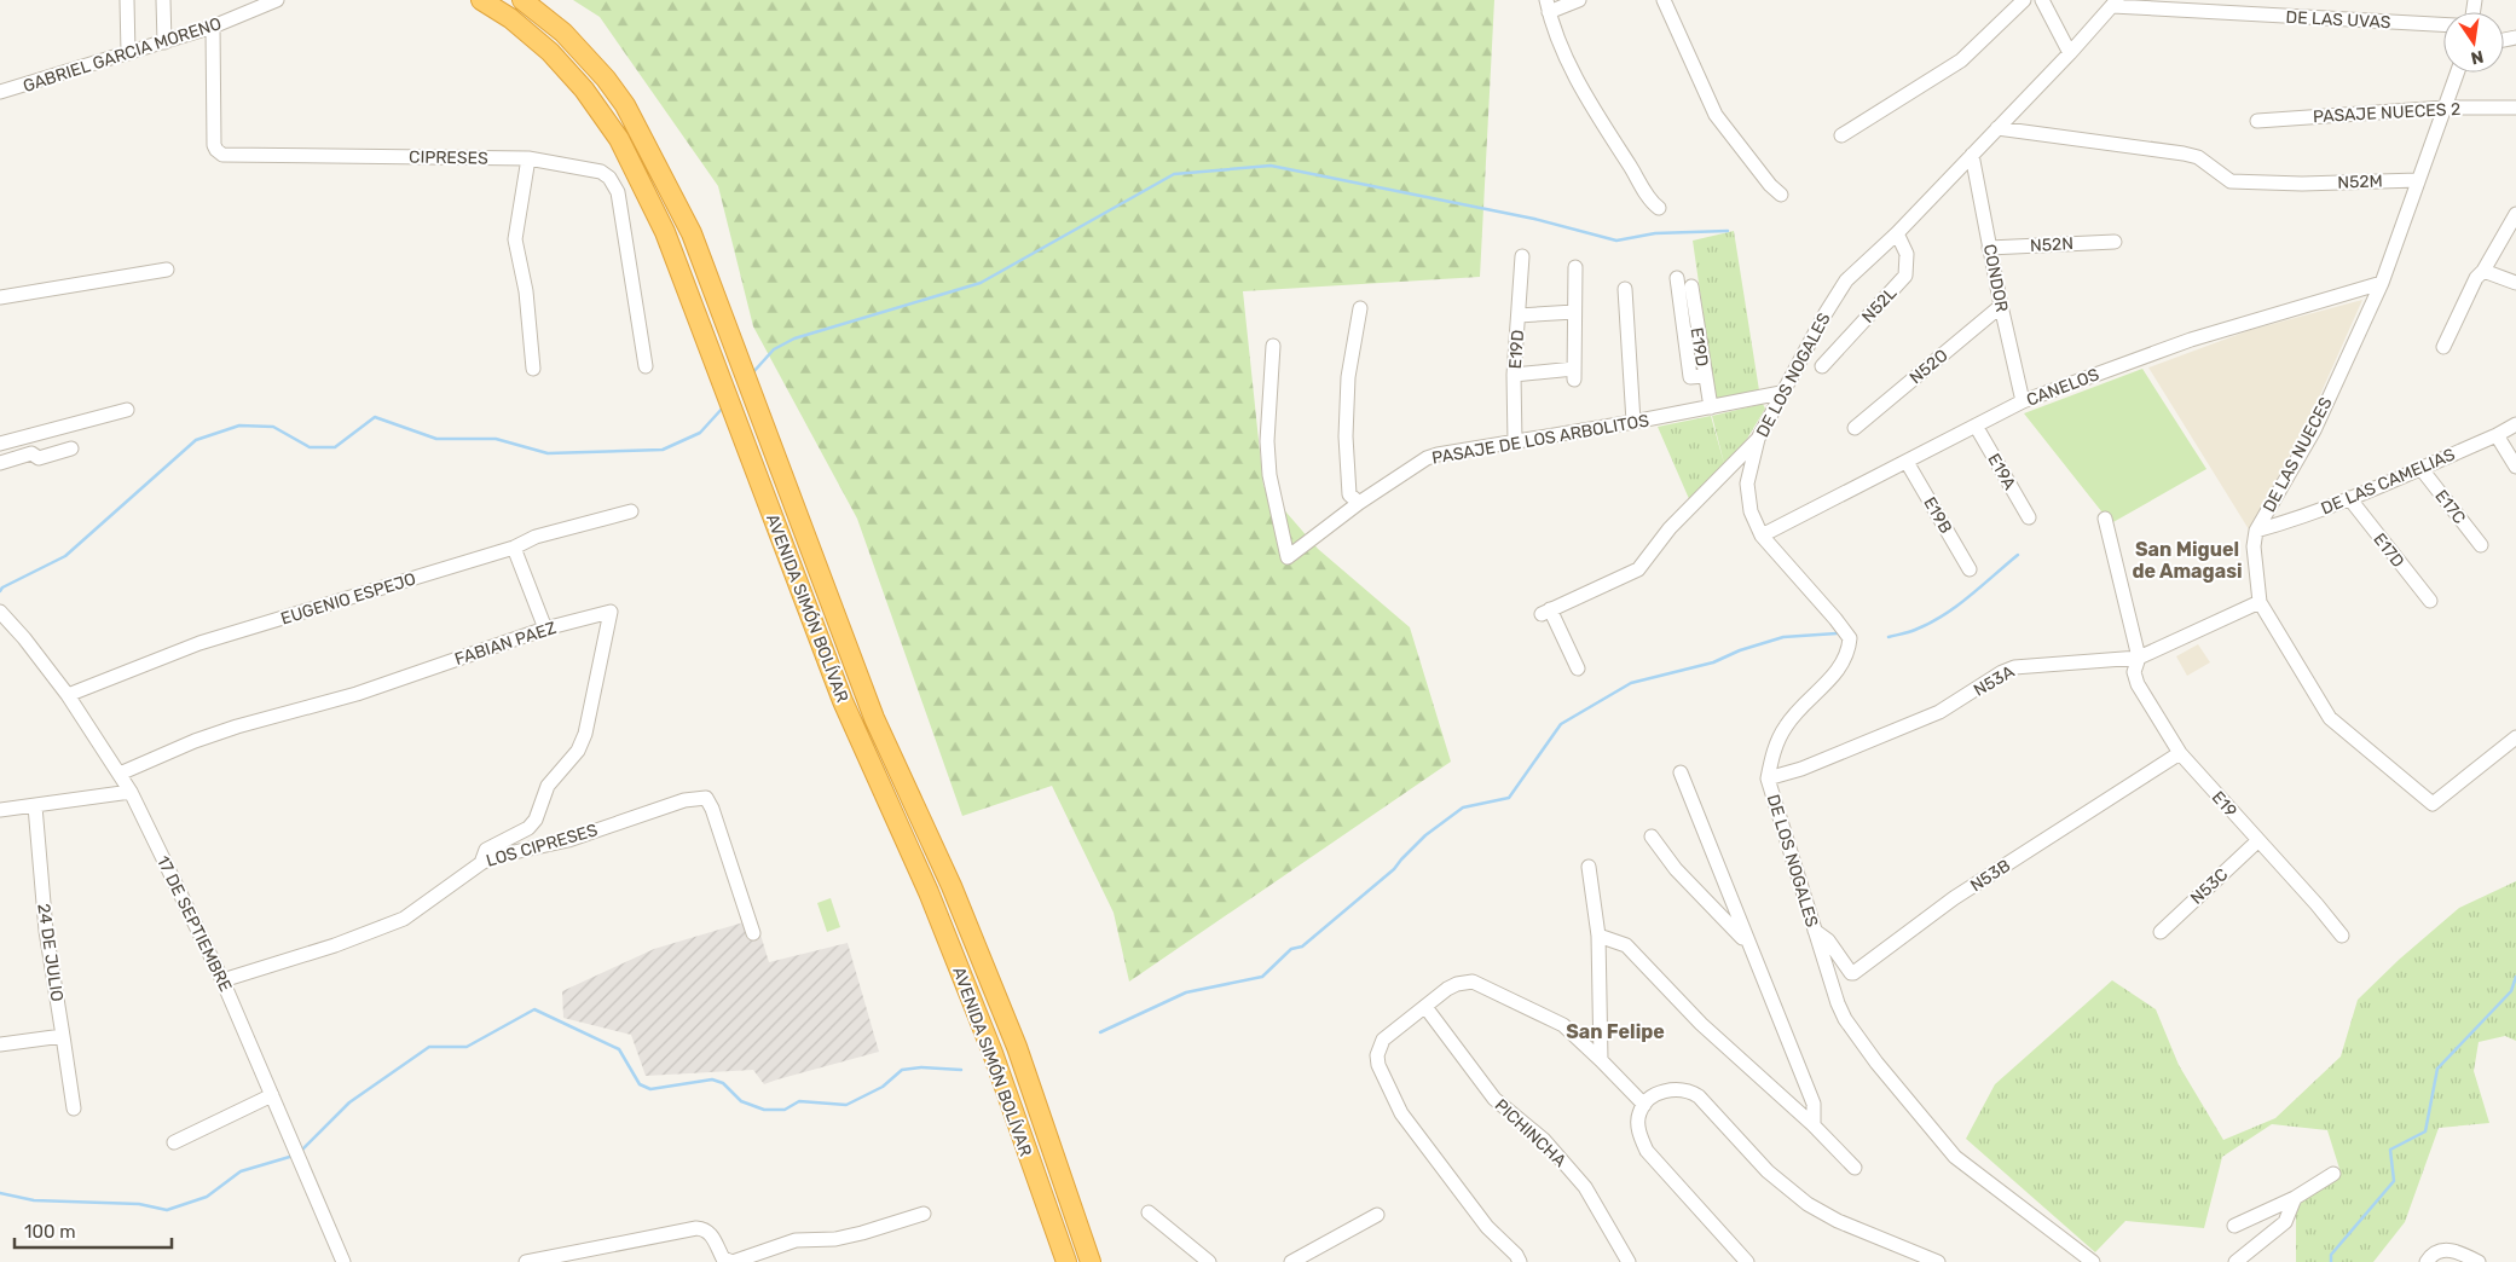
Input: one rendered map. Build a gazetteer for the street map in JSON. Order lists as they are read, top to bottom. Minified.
{"streets":{"highway":["AVENIDA SIMÓN BOLÍVAR"],"street":["DE LAS UVAS","GABRIEL GARCIA MORENO","PASAJE NUECES 2","CIPRESES","N52M","N52N","CONDOR","N52L","E19D","N52O","DE LOS NOGALES","CANELOS","PASAJE DE LOS ARBOLITOS","DE LAS NUECES","E19A","DE LAS CAMELIAS","E17C","E19B","E17D","EUGENIO ESPEJO","FABIAN PAEZ","N53A","E19","LOS CIPRESES","N53B","N53C","17 DE SEPTIEMBRE","24 DE JULIO","PICHINCHA"]},"crossings":[["DE LAS UVAS","DE LOS NOGALES"],["GABRIEL GARCIA MORENO","CIPRESES"],["PASAJE NUECES 2","DE LAS NUECES"],["N52M","DE LOS NOGALES"],["N52M","DE LAS NUECES"],["N52N","CONDOR"],["CONDOR","N52O"],["CONDOR","DE LOS NOGALES"],["CONDOR","CANELOS"],["N52L","DE LOS NOGALES"],["E19D","PASAJE DE LOS ARBOLITOS"],["DE LOS NOGALES","CANELOS"],["DE LOS NOGALES","PASAJE DE LOS ARBOLITOS"],["DE LOS NOGALES","N53A"],["DE LOS NOGALES","N53B"],["CANELOS","DE LAS NUECES"],["CANELOS","E19A"],["CANELOS","E19B"],["DE LAS NUECES","DE LAS CAMELIAS"],["DE LAS NUECES","N53A"],["DE LAS CAMELIAS","E17C"],["DE LAS CAMELIAS","E17D"],["EUGENIO ESPEJO","17 DE SEPTIEMBRE"],["FABIAN PAEZ","LOS CIPRESES"],["FABIAN PAEZ","17 DE SEPTIEMBRE"],["N53A","E19"],["E19","N53B"],["E19","N53C"],["LOS CIPRESES","17 DE SEPTIEMBRE"]],"districts":["San Miguel de Amagasi","San Felipe"],"scale_bar":"100 m","north":"bottom"}
